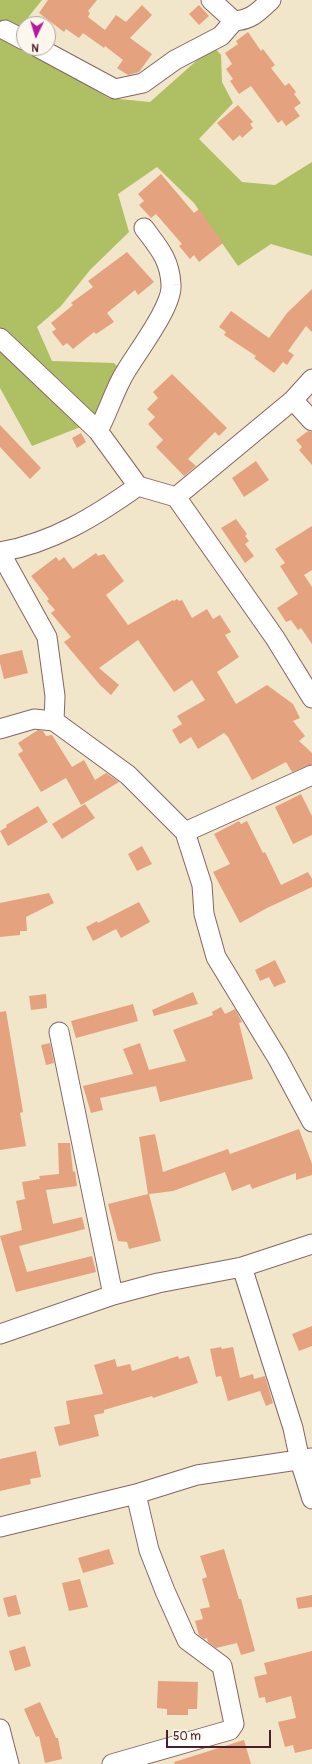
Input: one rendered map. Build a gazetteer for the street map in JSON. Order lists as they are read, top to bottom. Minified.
{"scale_bar":"50 m","north":"bottom"}
